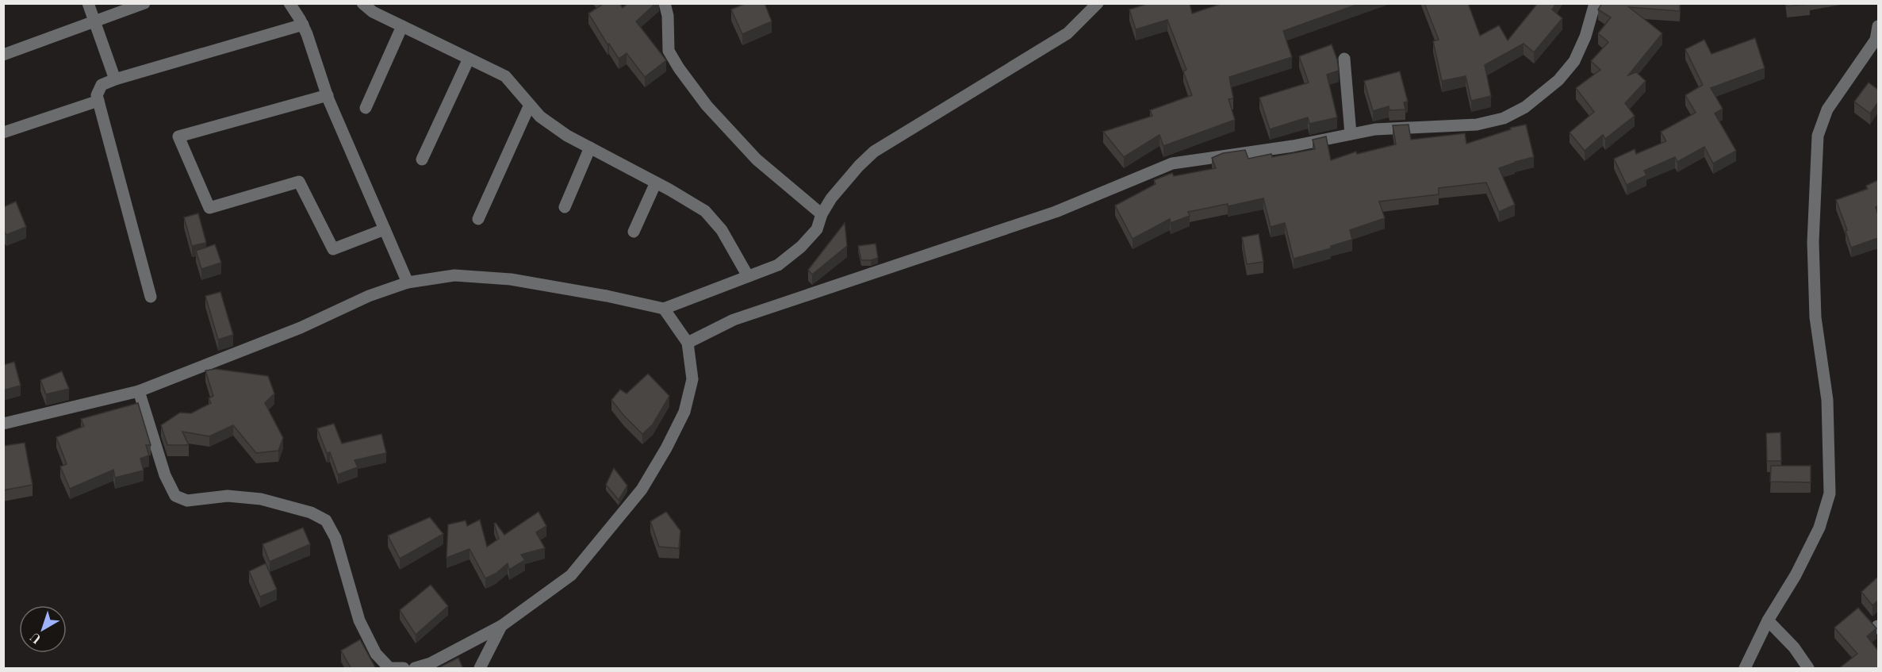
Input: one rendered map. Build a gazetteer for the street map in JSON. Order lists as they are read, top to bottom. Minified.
{"north":"bottom left"}
